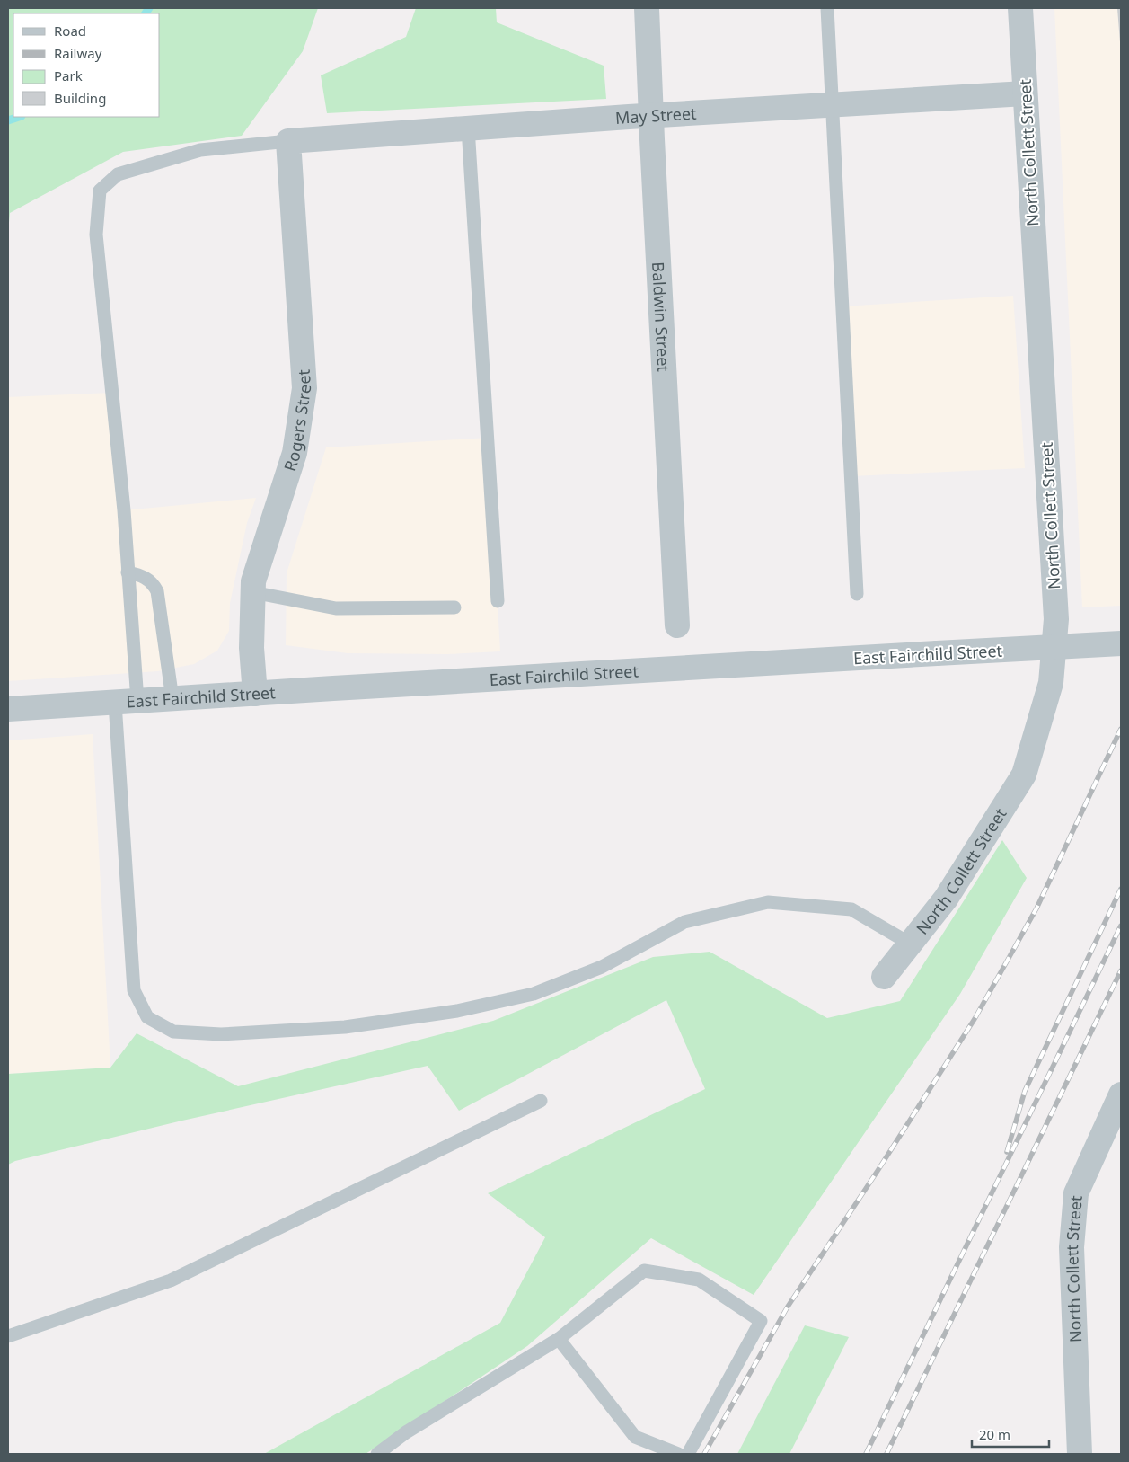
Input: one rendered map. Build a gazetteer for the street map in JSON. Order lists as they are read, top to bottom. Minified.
{"streets":{"street":["May Street","North Collett Street","Baldwin Street","Rogers Street","East Fairchild Street"]},"crossings":[["May Street","North Collett Street"],["May Street","Baldwin Street"],["May Street","Rogers Street"],["Rogers Street","East Fairchild Street"]],"legend":["Road","Railway","Park","Building"],"scale_bar":"20 m"}
